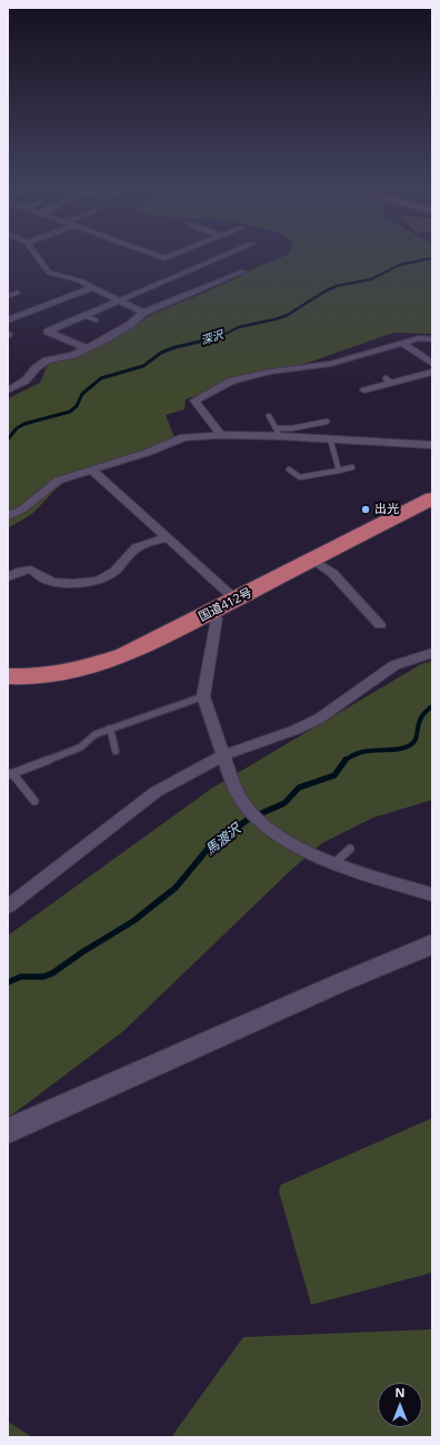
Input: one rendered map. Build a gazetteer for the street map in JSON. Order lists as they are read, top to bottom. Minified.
{"streets":{"highway":["国道412号"]},"water":["深沢","馬渡沢"],"places":["出光"],"north":"top"}
